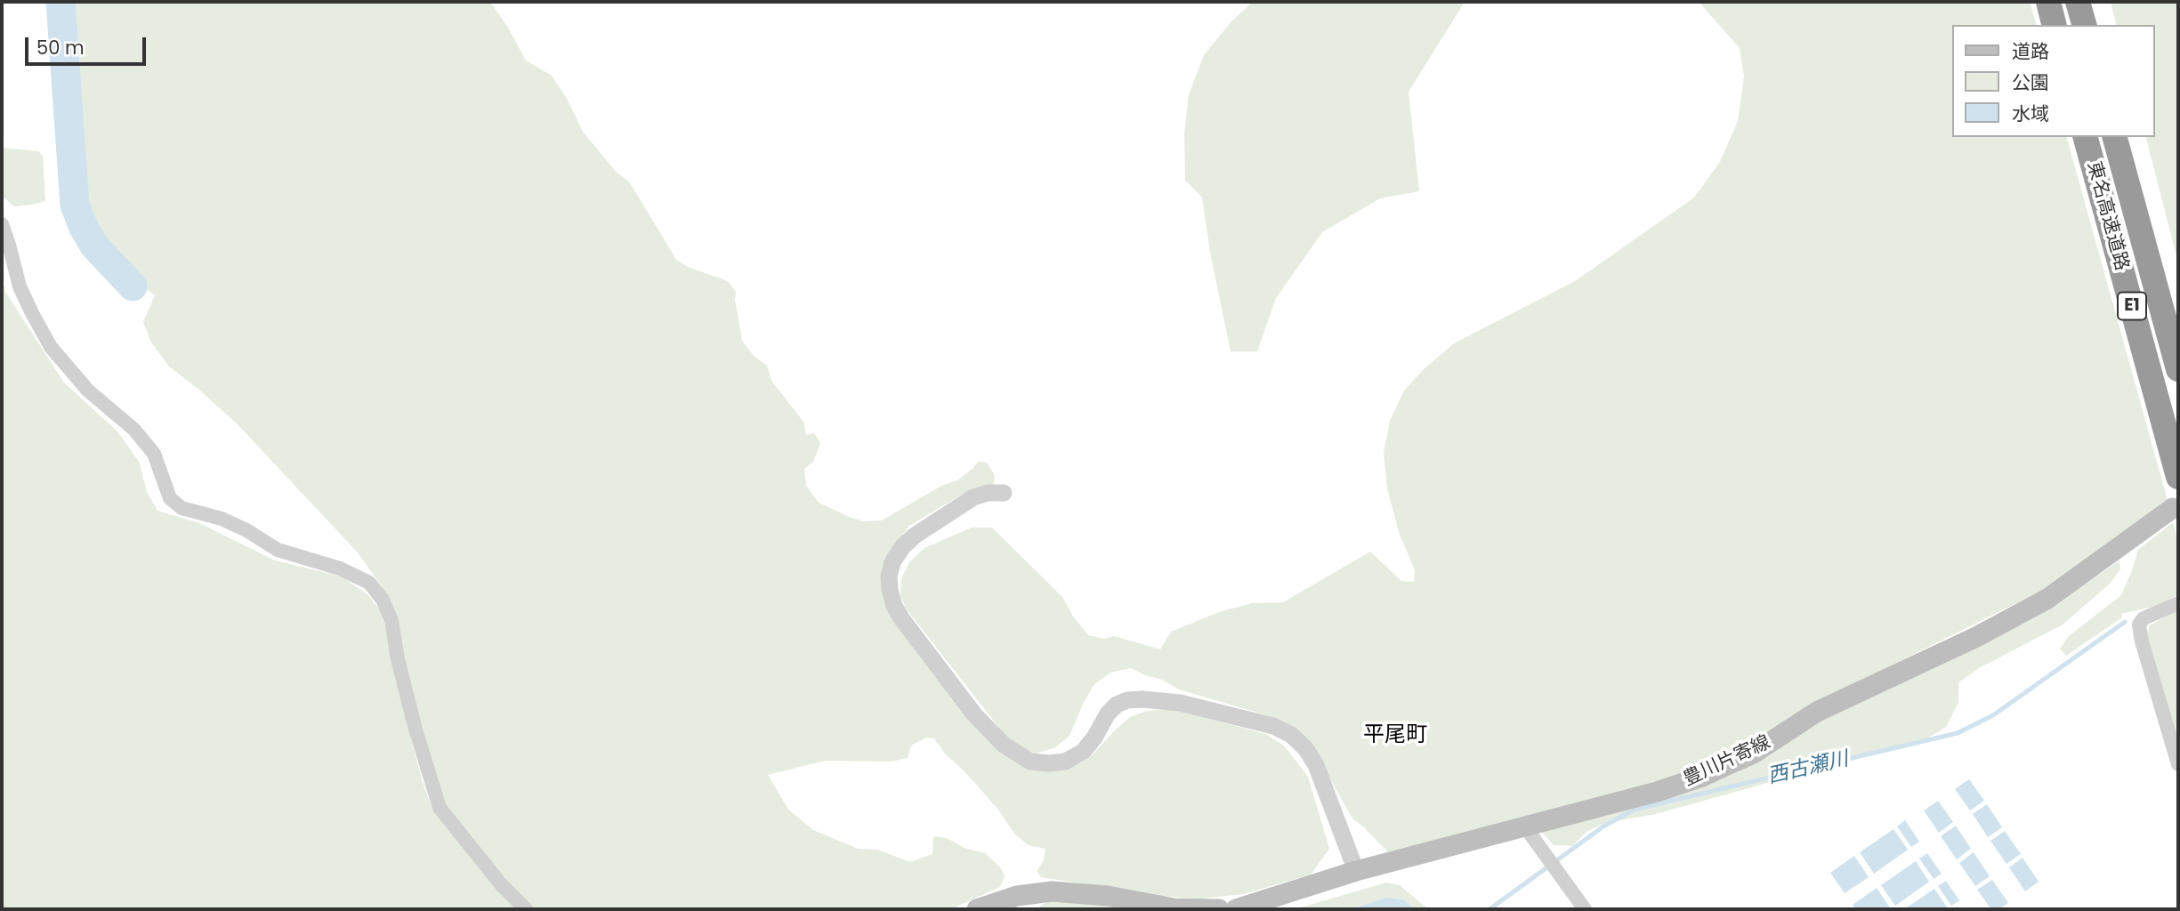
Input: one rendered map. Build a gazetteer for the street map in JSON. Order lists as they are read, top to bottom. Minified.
{"streets":{"highway":["東名高速道路","E1"],"main road":["豊川片寄線"]},"districts":["平尾町"],"water":["西古瀬川"],"legend":["道路","公園","水域"],"scale_bar":"50 m"}
